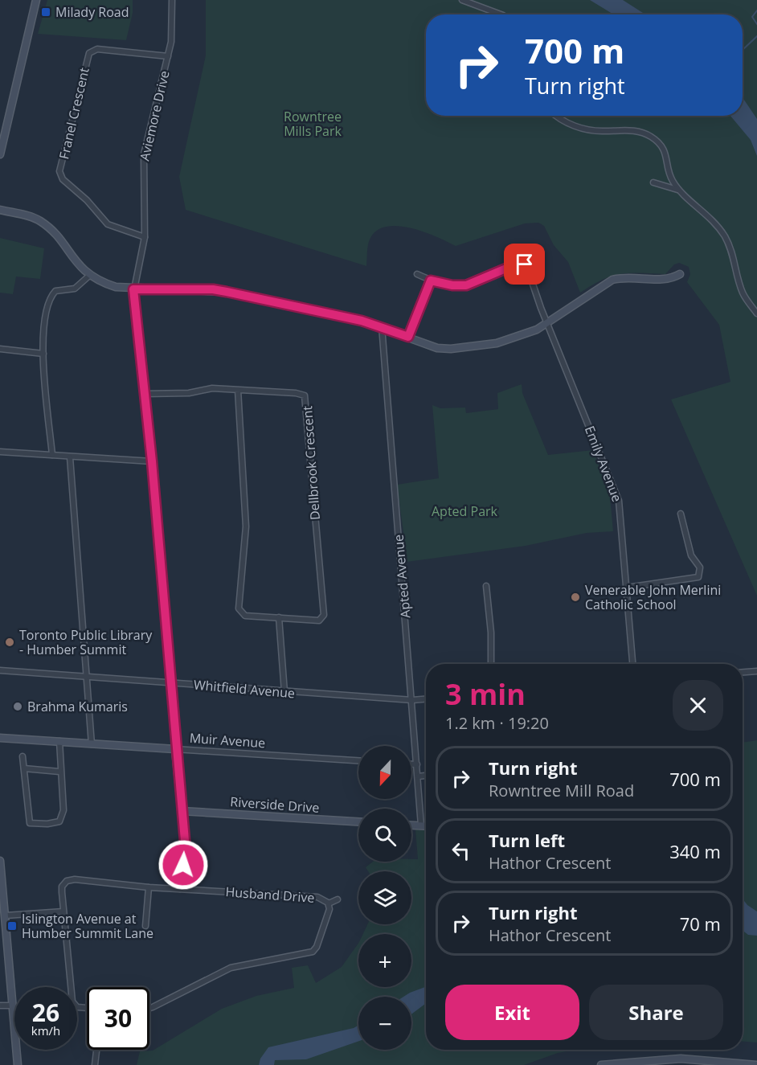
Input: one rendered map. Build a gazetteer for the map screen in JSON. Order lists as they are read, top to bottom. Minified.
{"streets":{"street":["Franel Crescent","Aviemore Drive","Dellbrook Crescent","Emily Avenue","Apted Avenue","Whitfield Avenue","Muir Avenue","Riverside Drive","Husband Drive"]},"crossings":[["Franel Crescent","Aviemore Drive"],["Aviemore Drive","Dellbrook Crescent"],["Aviemore Drive","Whitfield Avenue"],["Aviemore Drive","Muir Avenue"],["Apted Avenue","Whitfield Avenue"]],"parks":["Rowntree Mills Park","Apted Park"],"places":{"transit":["Milady Road","Islington Avenue at Humber Summit Lane"],"other":["Venerable John Merlini Catholic School","Toronto Public Library - Humber Summit","Brahma Kumaris"]},"north":"bottom","page":{"turn":["700 m","Turn right"],"heading":["3 min","1.2 km · 19:20"],"map_buttons":["+","−"],"list":[{"name":"Turn right","note":"Rowntree Mill Road","value":"700 m"},{"name":"Turn left","note":"Hathor Crescent","value":"340 m"},{"name":"Turn right","note":"Hathor Crescent","value":"70 m"}],"buttons":["Exit","Share"],"speed":"26 km/h","limit":"30"}}
